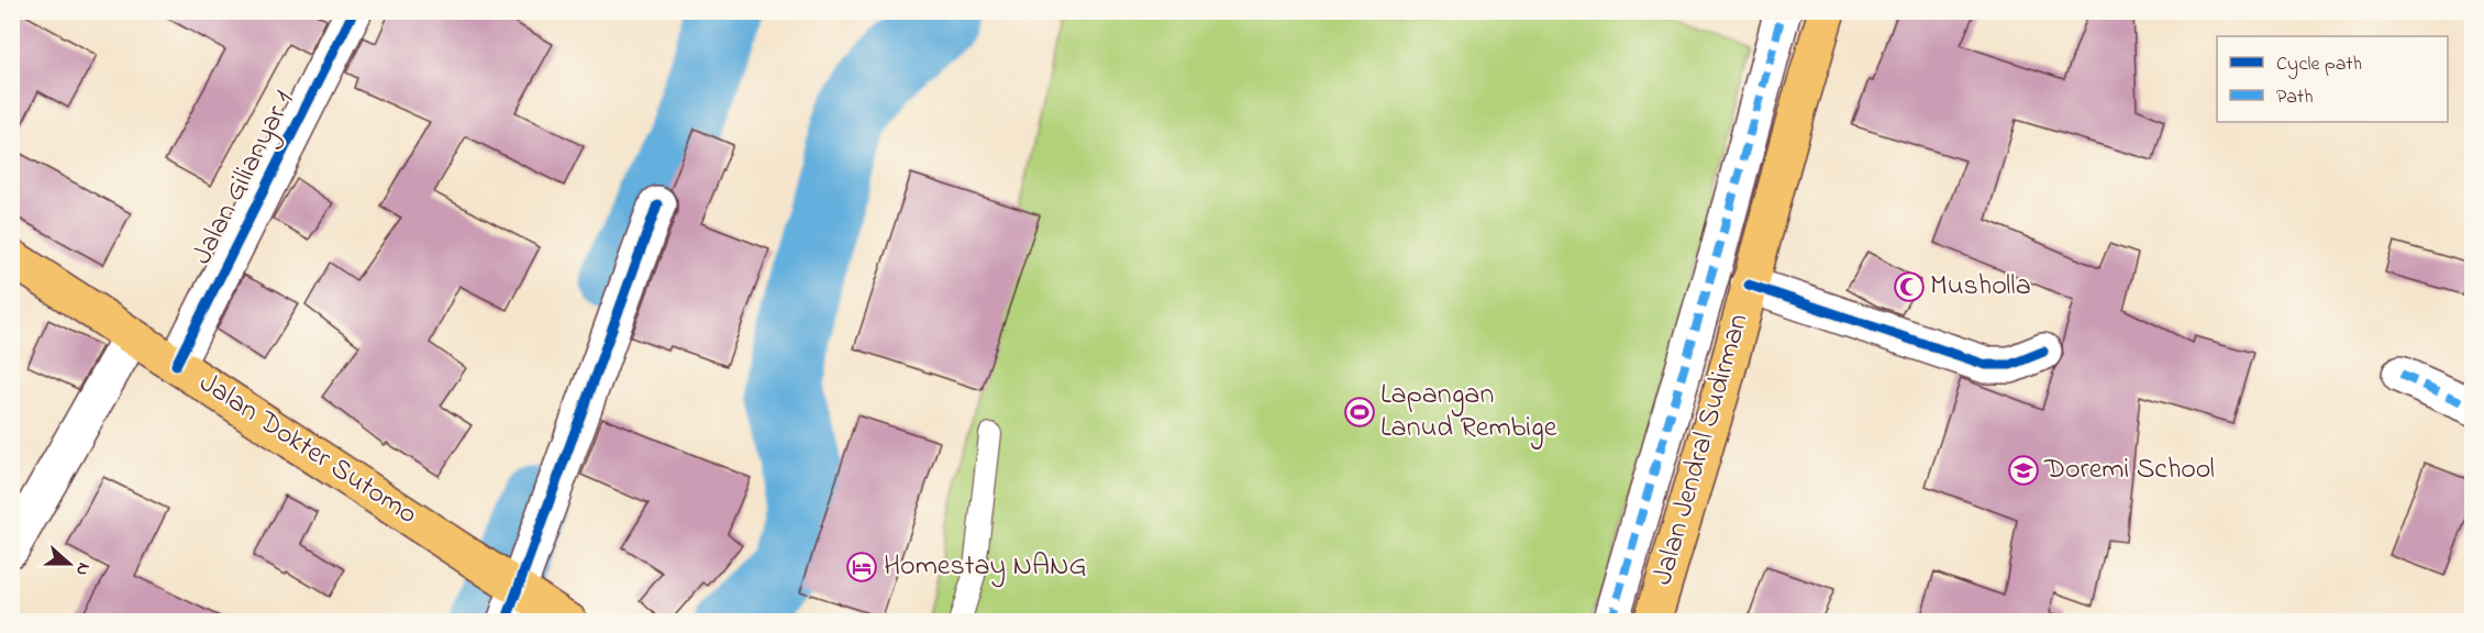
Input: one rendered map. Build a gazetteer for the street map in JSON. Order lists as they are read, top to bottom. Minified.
{"streets":{"main road":["Jalan Dokter Sutomo","Jalan Jendral Sudirman"],"street":["Jalan Gilianyar 1"]},"crossings":[["Jalan Gilianyar 1","Jalan Dokter Sutomo"]],"places":{"mosque":["Musholla"],"sports":["Lapangan Lanud Rembige"],"school or university":["Doremi School"],"hotel":["Homestay NANG"]},"legend":["Cycle path","Path"],"north":"right"}
